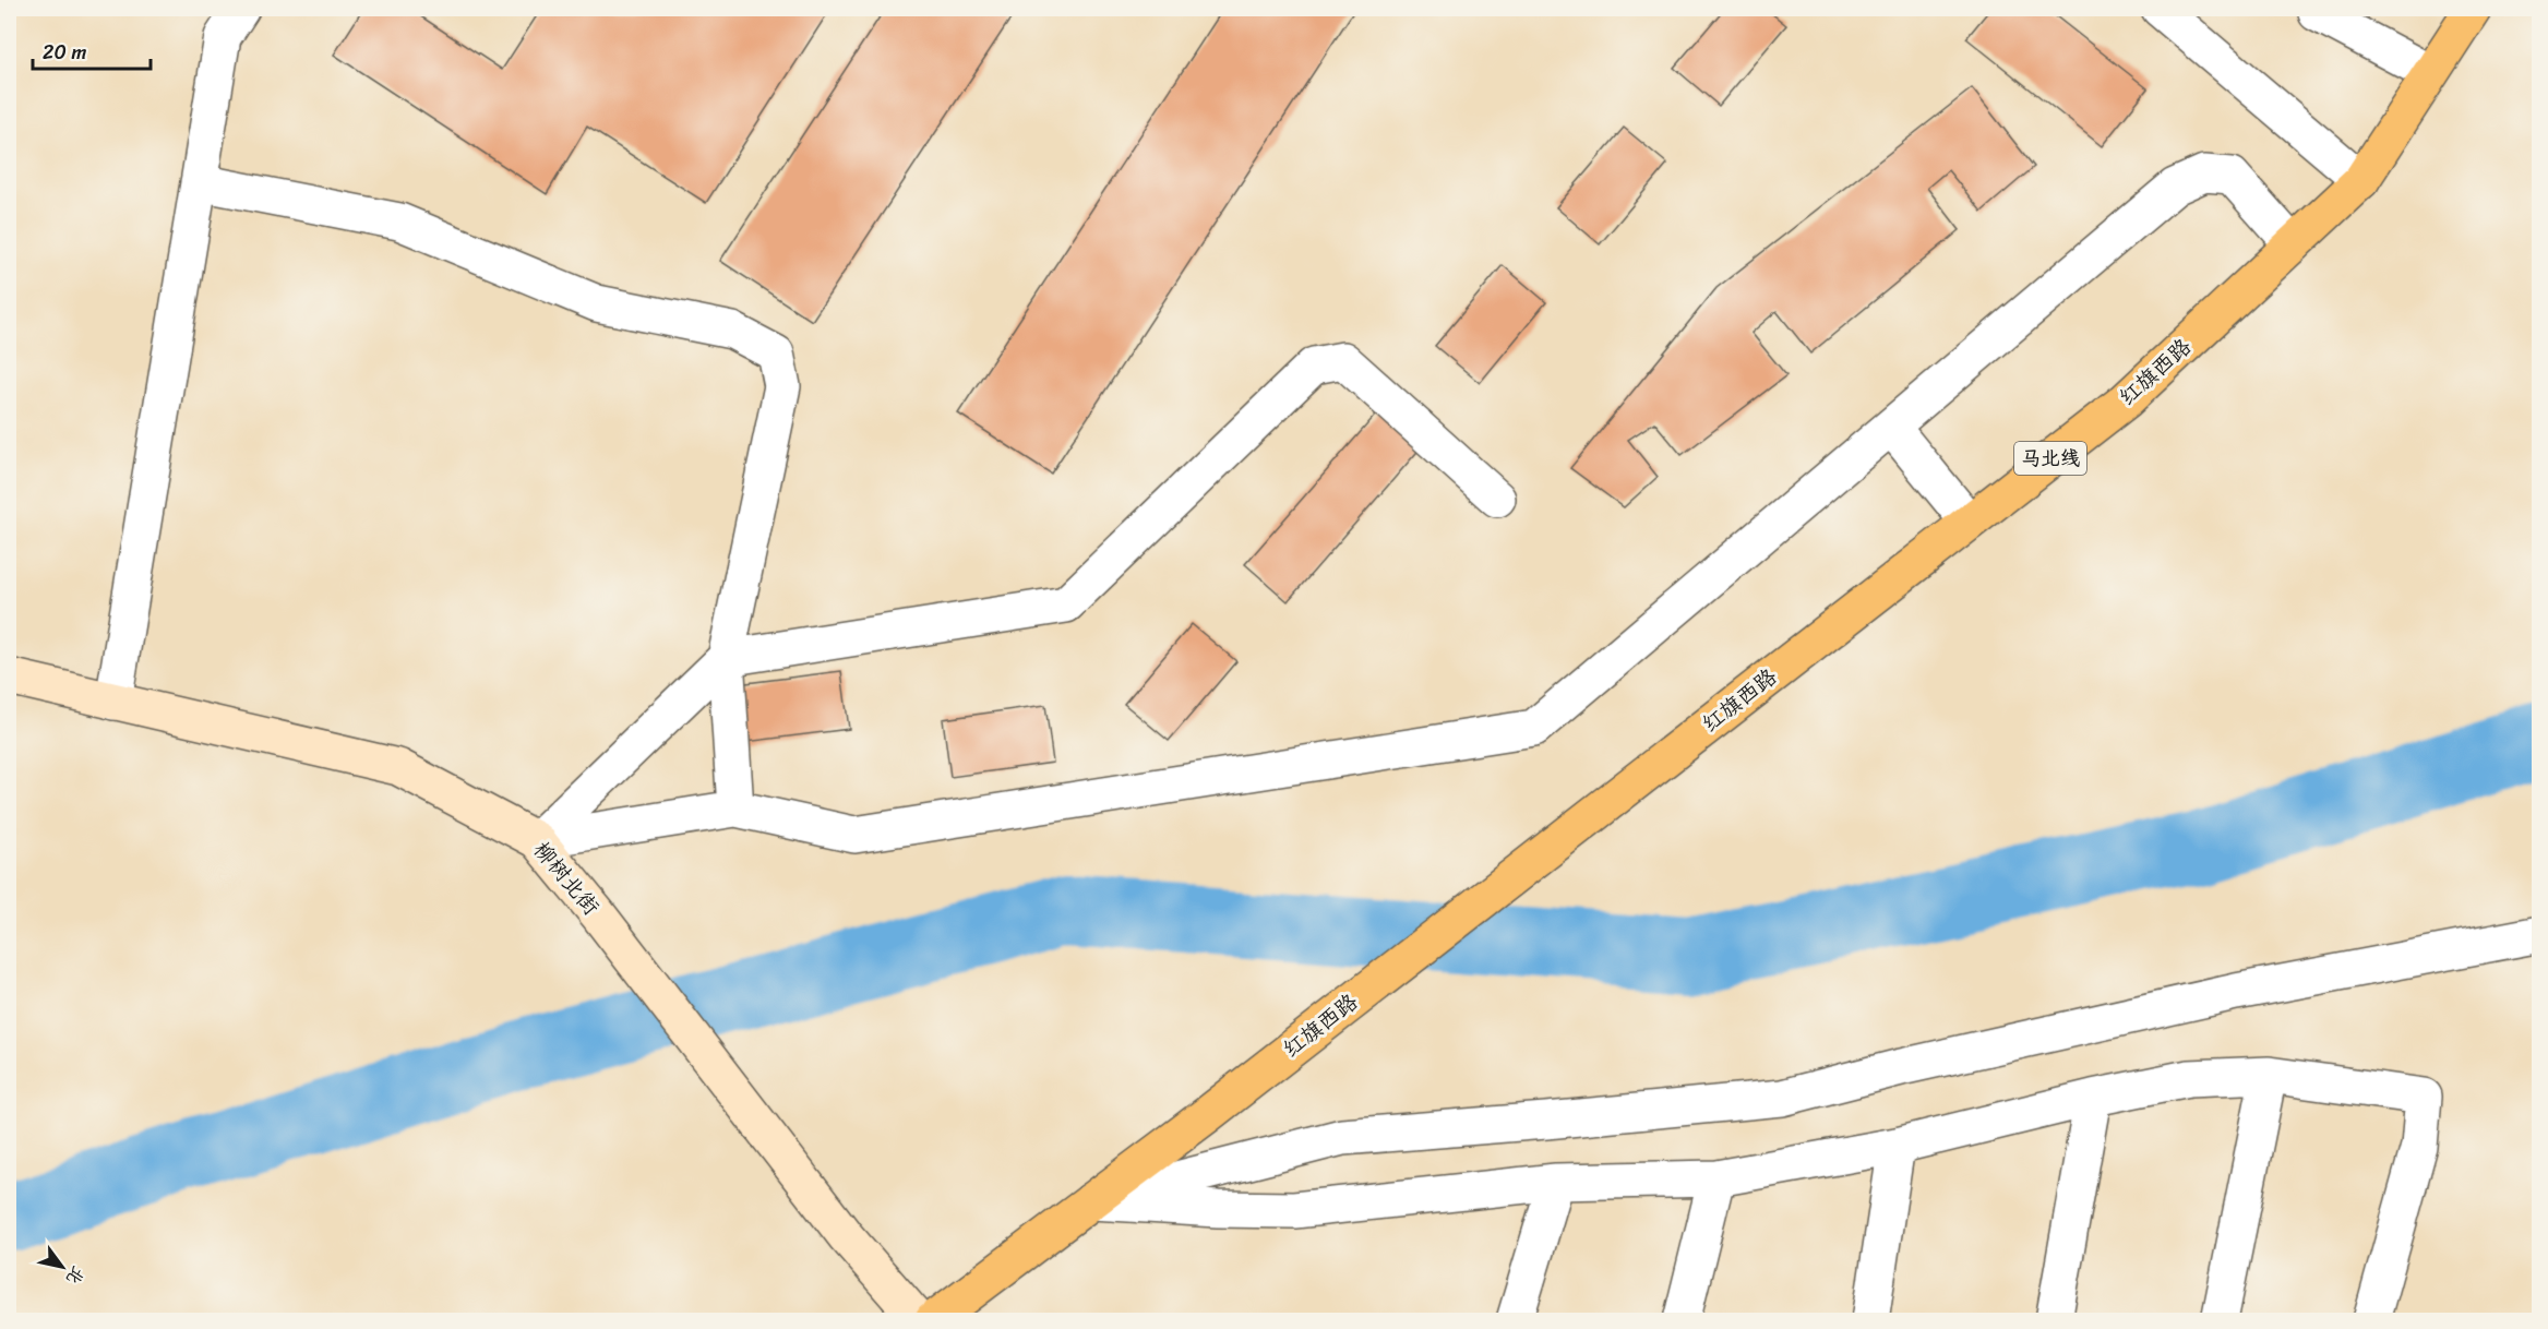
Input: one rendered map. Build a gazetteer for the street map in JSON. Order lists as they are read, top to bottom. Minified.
{"streets":{"main road":["红旗西路","马北线"],"street":["柳树北街"]},"scale_bar":"20 m","north":"bottom right"}
